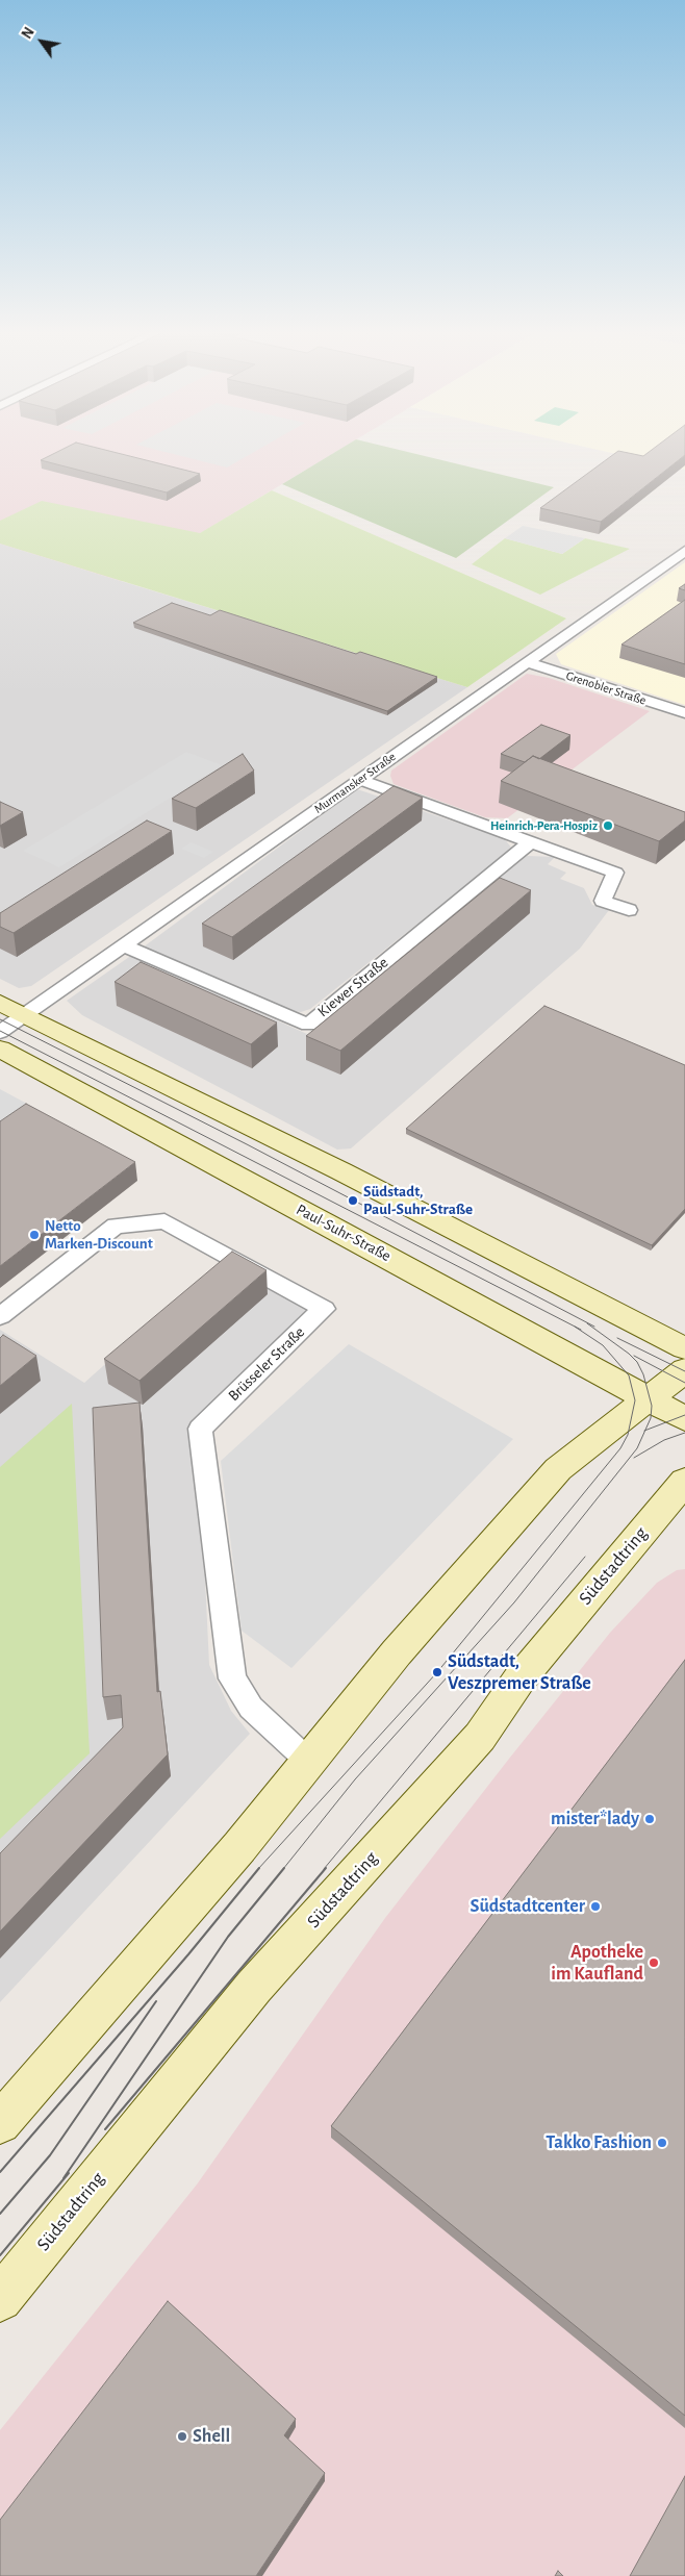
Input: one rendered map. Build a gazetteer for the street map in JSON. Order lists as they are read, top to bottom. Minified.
{"streets":{"street":["Grenobler Straße","Murmansker Straße","Kiewer Straße","Paul-Suhr-Straße","Brüsseler Straße","Südstadtring"]},"crossings":[["Grenobler Straße","Murmansker Straße"],["Murmansker Straße","Kiewer Straße"]],"places":["Heinrich-Pera-Hospiz","Südstadt, Paul-Suhr-Straße","Netto Marken-Discount","Südstadt, Veszpremer Straße","mister*lady","Südstadtcenter","Apotheke im Kaufland","Takko Fashion","Shell"],"north":"top left"}
